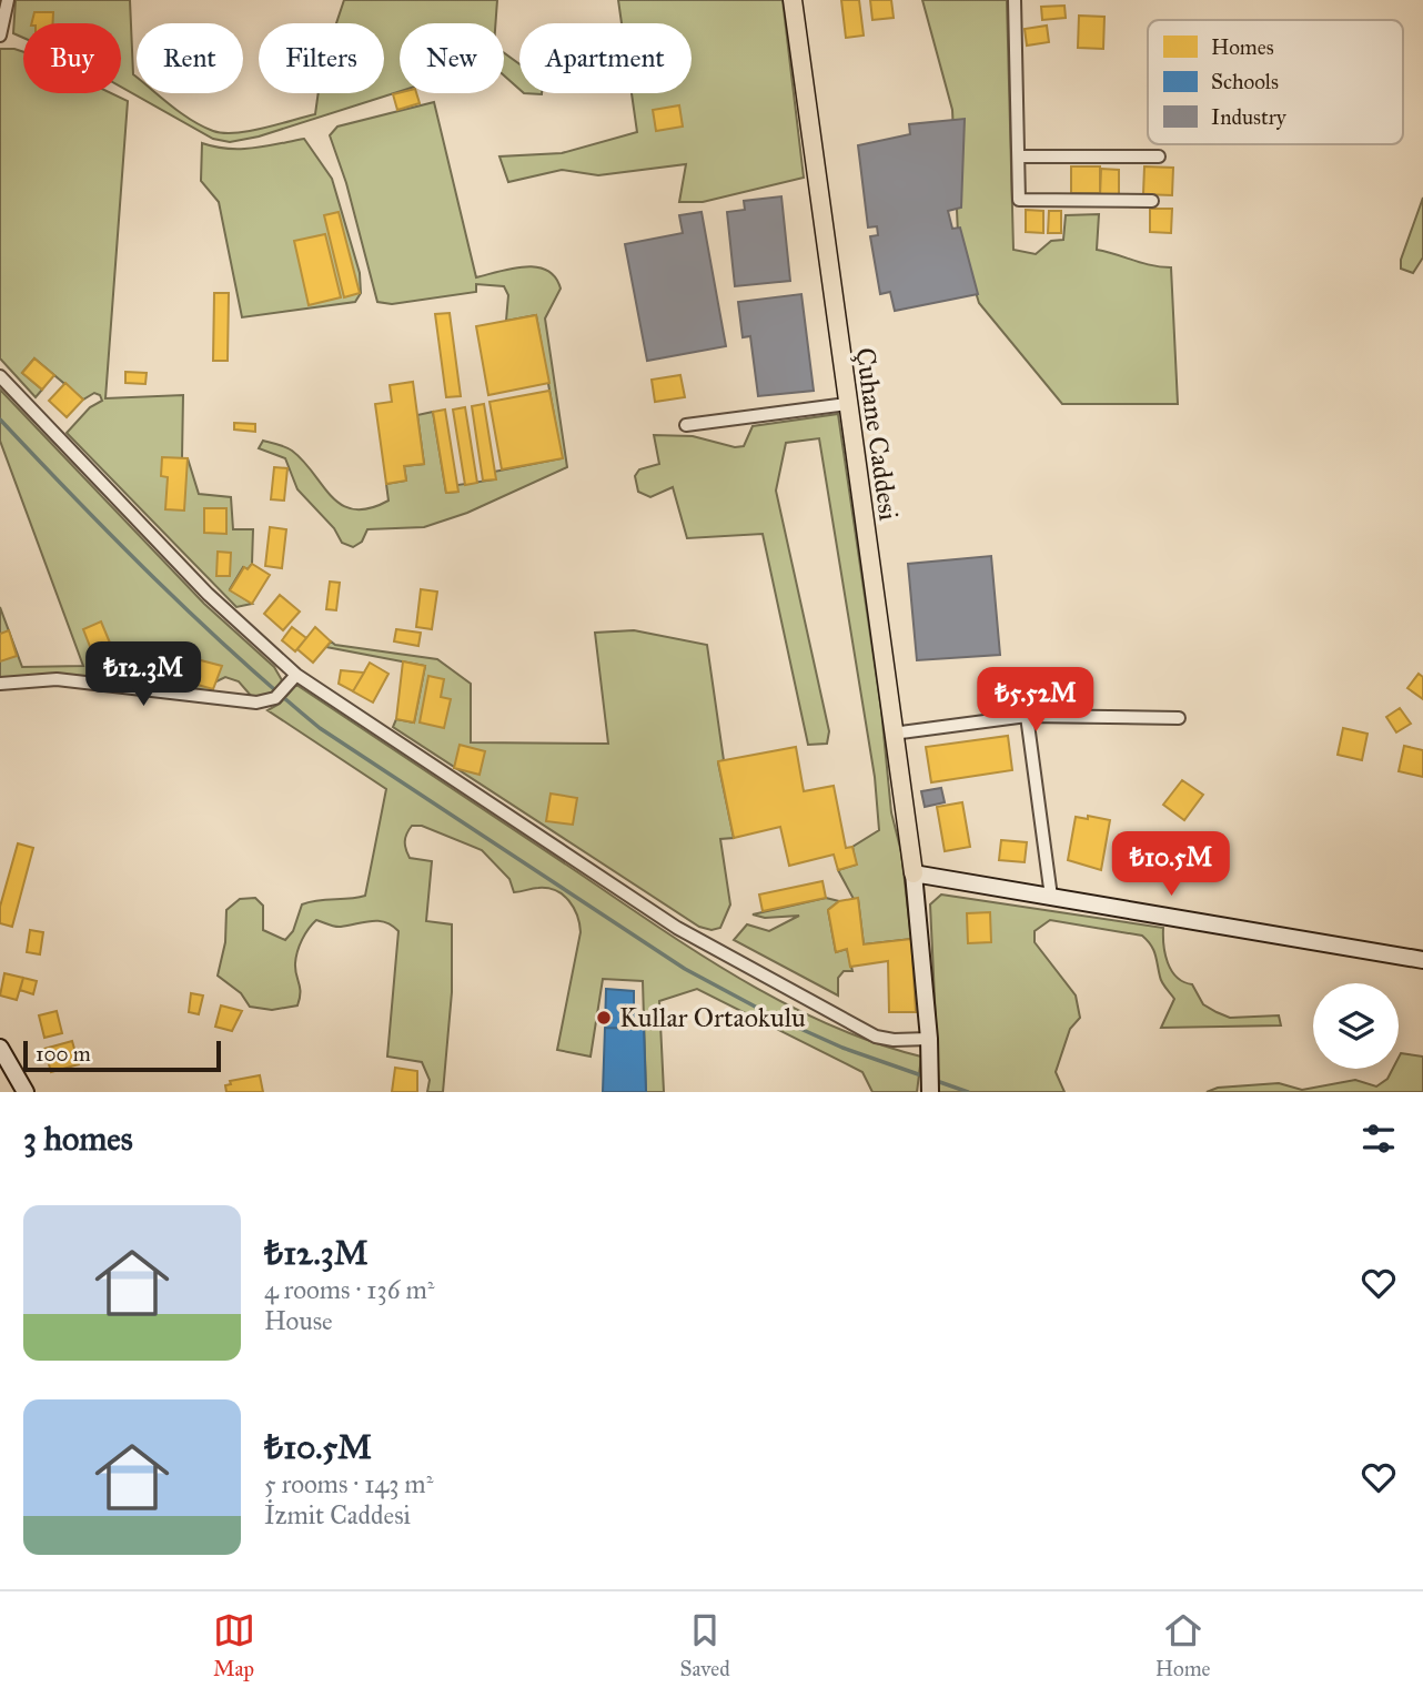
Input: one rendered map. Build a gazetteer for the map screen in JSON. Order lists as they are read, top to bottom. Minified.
{"streets":{"main road":["Çuhane Caddesi"]},"places":["Kullar Ortaokulu"],"legend":["Homes","Schools","Industry"],"scale_bar":"100 m","page":{"chip":["Buy","Rent","Filters","New","Apartment"],"price":["₺12.3M","₺5.52M","₺10.5M"],"scale":"100 m","heading":"3 homes","list":[{"name":"₺12.3M","note":"4 rooms · 136 m² · House"},{"name":"₺10.5M","note":"5 rooms · 143 m² · İzmit Caddesi"}],"tabs":["Map","Saved","Home"]}}
